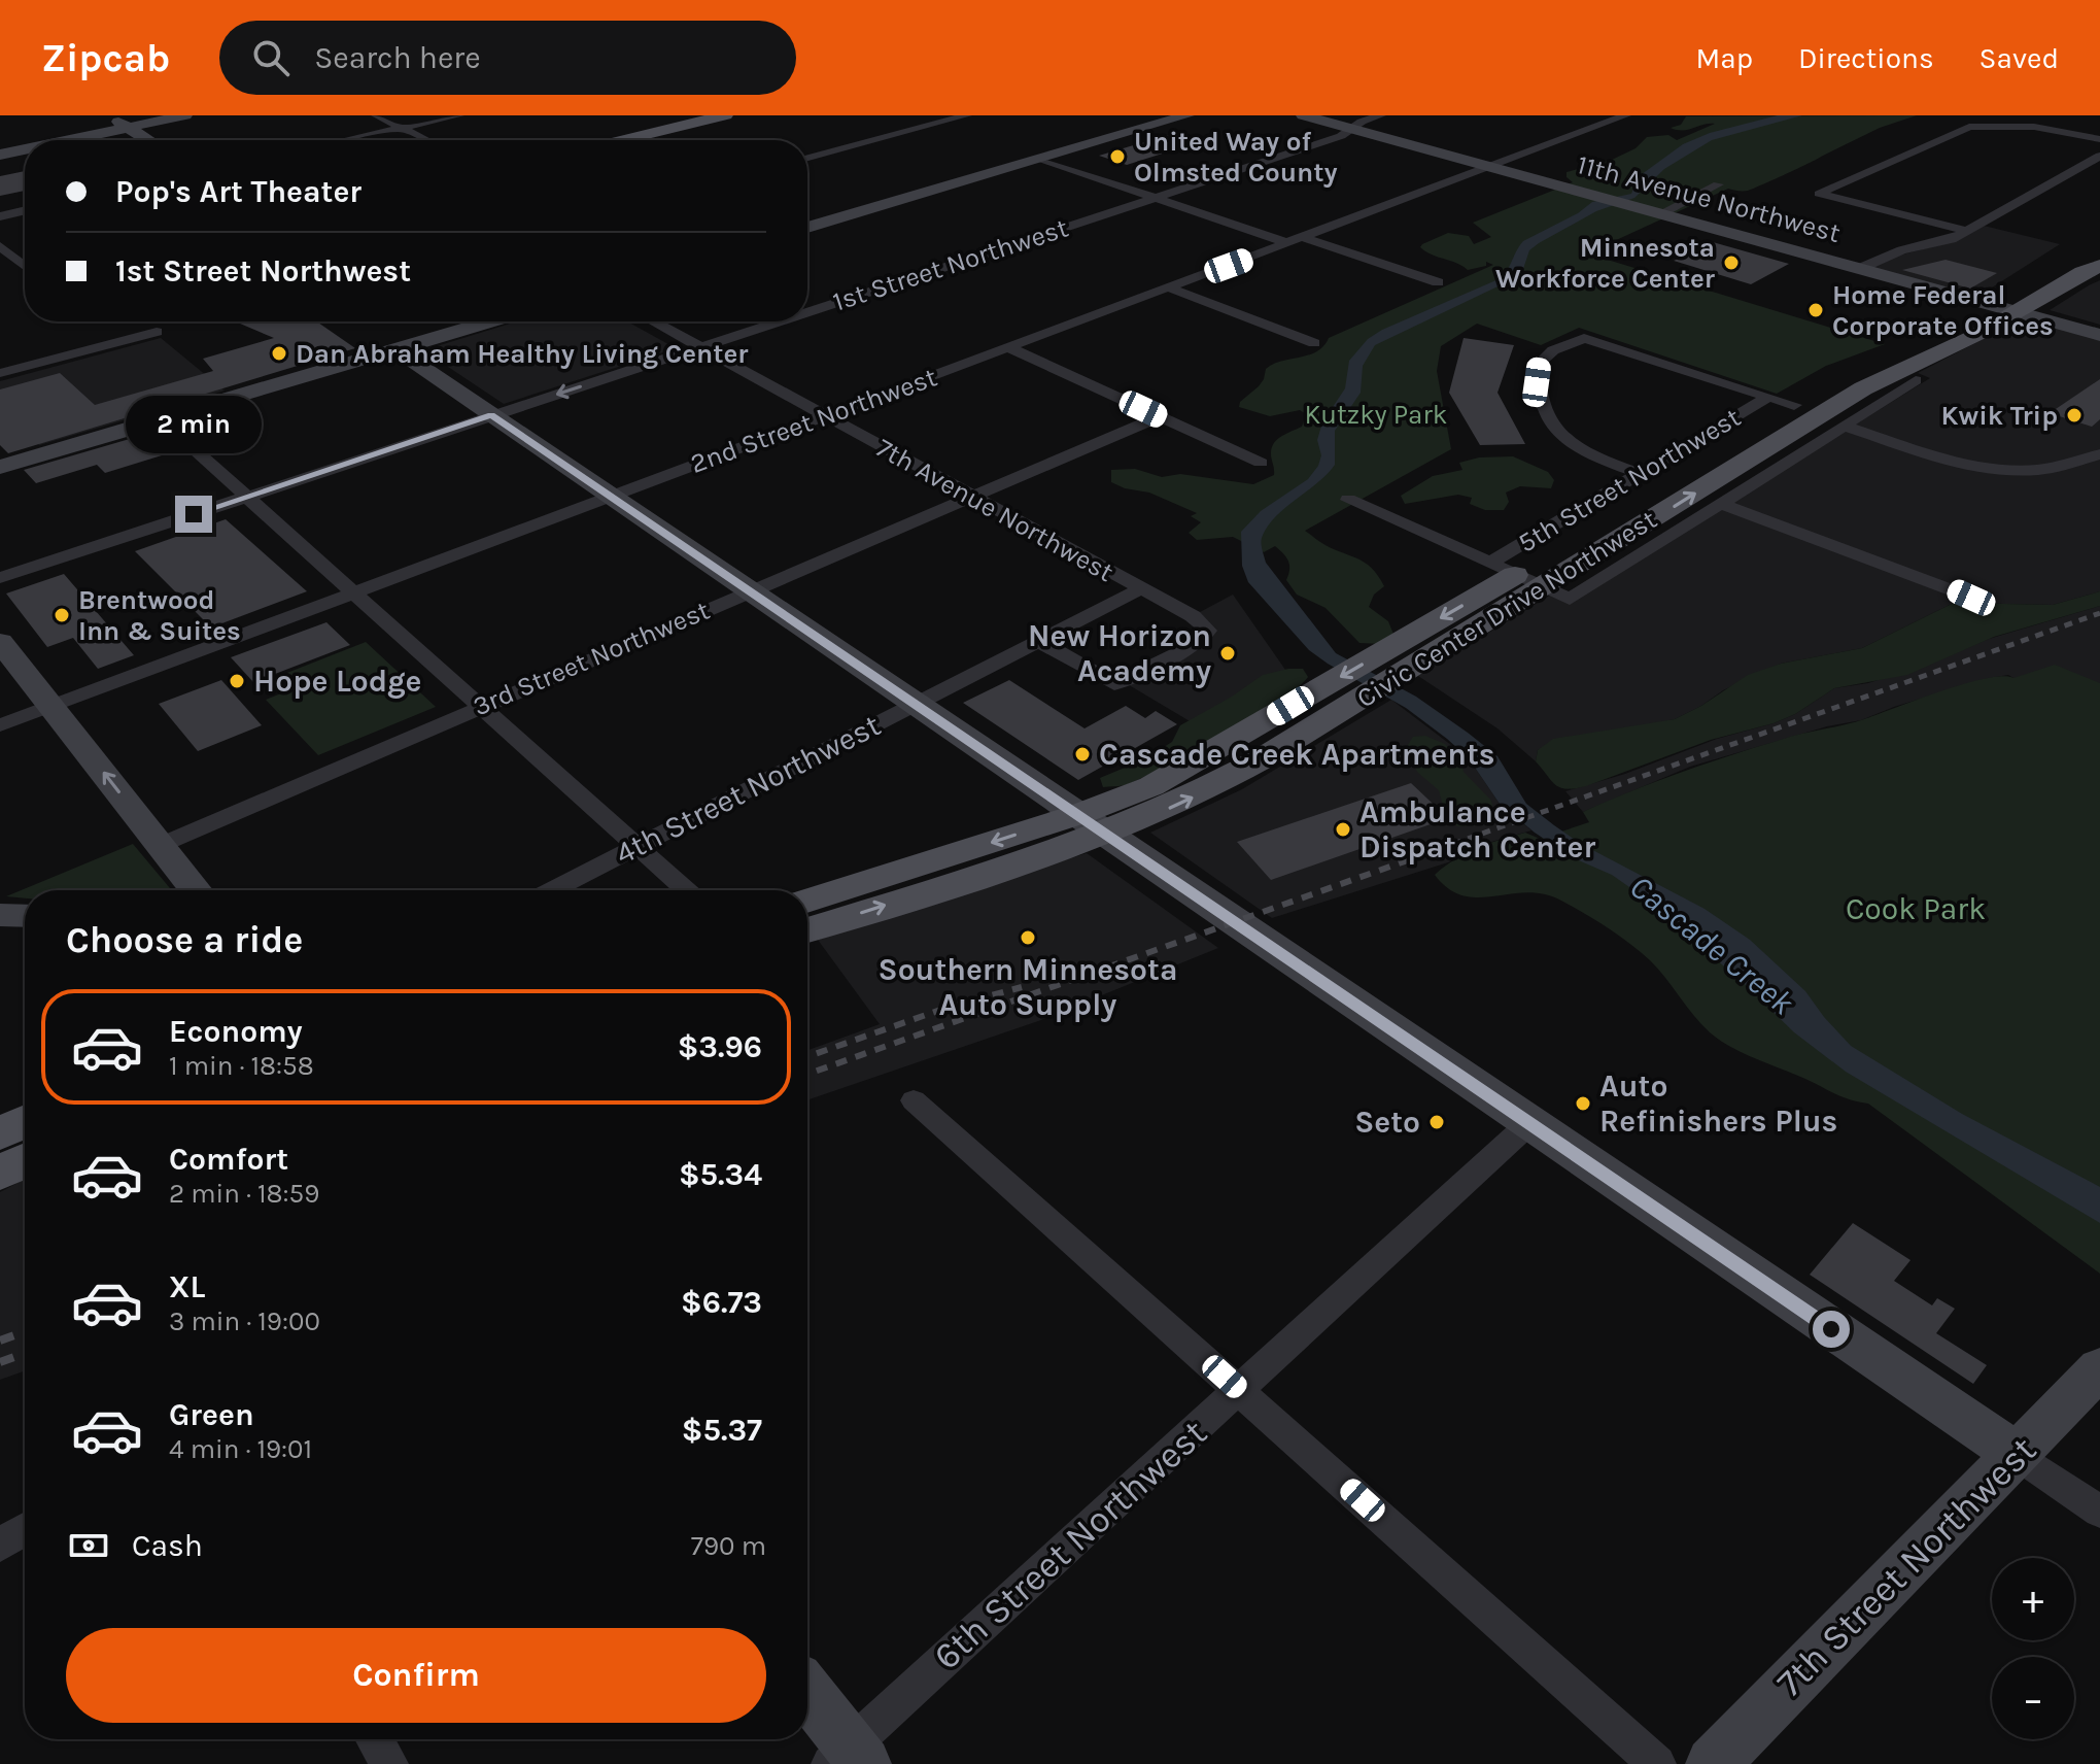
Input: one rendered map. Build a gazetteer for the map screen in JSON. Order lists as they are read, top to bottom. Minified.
{"streets":{"main road":["Civic Center Drive Northwest"],"street":["11th Avenue Northwest","1st Street Northwest","2nd Street Northwest","5th Street Northwest","7th Avenue Northwest","3rd Street Northwest","4th Street Northwest","6th Street Northwest","7th Street Northwest"]},"crossings":[["11th Avenue Northwest","1st Street Northwest"],["11th Avenue Northwest","2nd Street Northwest"],["11th Avenue Northwest","Civic Center Drive Northwest"],["1st Street Northwest","7th Avenue Northwest"],["2nd Street Northwest","7th Avenue Northwest"],["5th Street Northwest","Civic Center Drive Northwest"],["7th Avenue Northwest","3rd Street Northwest"],["7th Avenue Northwest","4th Street Northwest"]],"water":["Cascade Creek"],"parks":["Kutzky Park","Cook Park"],"places":["United Way of Olmsted County","Minnesota Workforce Center","Home Federal Corporate Offices","Dan Abraham Healthy Living Center","Kwik Trip","Brentwood Inn & Suites","New Horizon Academy","Hope Lodge","Cascade Creek Apartments","Ambulance Dispatch Center","Southern Minnesota Auto Supply","Auto Refinishers Plus","Seto"],"page":{"header":"Zipcab","search":"Search here","nav":["Map","Directions","Saved"],"banner":["Pop's Art Theater","1st Street Northwest"],"bubble":"2 min","heading":"Choose a ride","list":[{"name":"Economy","note":"1 min · 18:58","value":"$3.96"},{"name":"Comfort","note":"2 min · 18:59","value":"$5.34"},{"name":"XL","note":"3 min · 19:00","value":"$6.73"},{"name":"Green","note":"4 min · 19:01","value":"$5.37"}],"pay":["Cash","790 m"],"map_buttons":["+","−"],"buttons":"Confirm"}}
